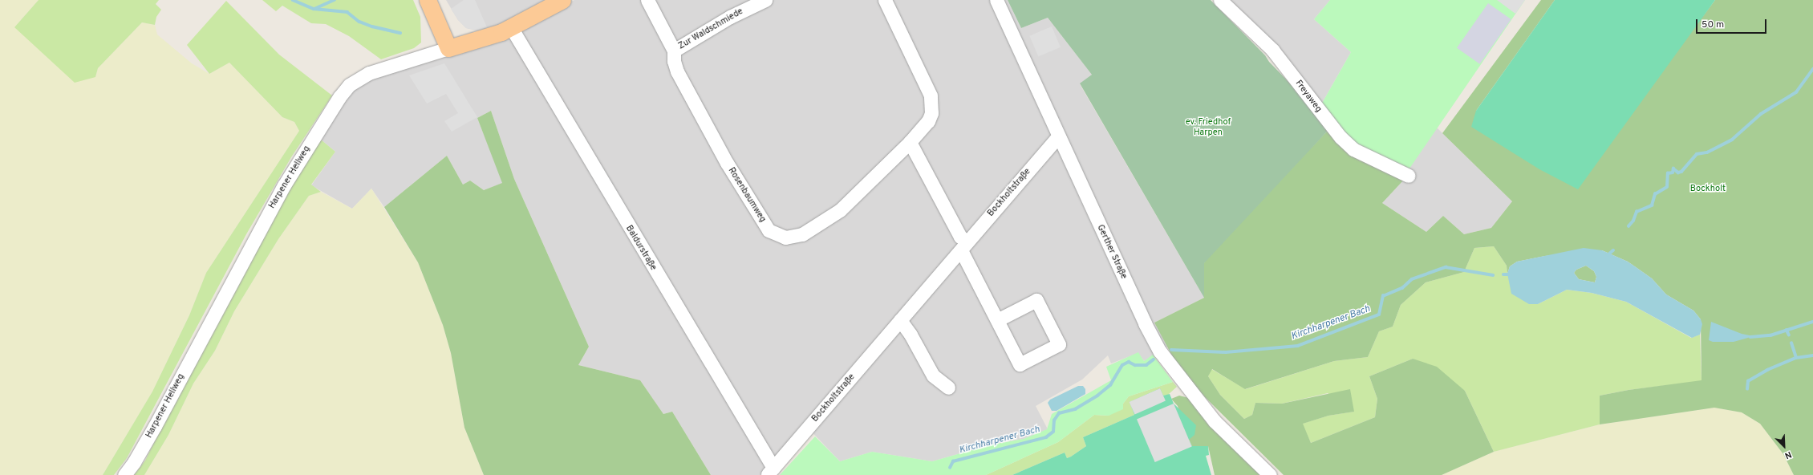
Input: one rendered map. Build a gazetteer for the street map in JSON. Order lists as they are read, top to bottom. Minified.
{"streets":{"main road":["Harpener Hellweg"],"street":["Zur Waldschmiede","Freyaweg","Bockholtstraße","Rosenbaumweg","Baldurstraße","Gerther Straße"]},"crossings":[["Zur Waldschmiede","Rosenbaumweg"],["Harpener Hellweg","Baldurstraße"],["Bockholtstraße","Baldurstraße"],["Bockholtstraße","Gerther Straße"]],"water":["Kirchharpener Bach"],"parks":["ev. Friedhof Harpen","Bockholt"],"scale_bar":"50 m","north":"bottom right"}
